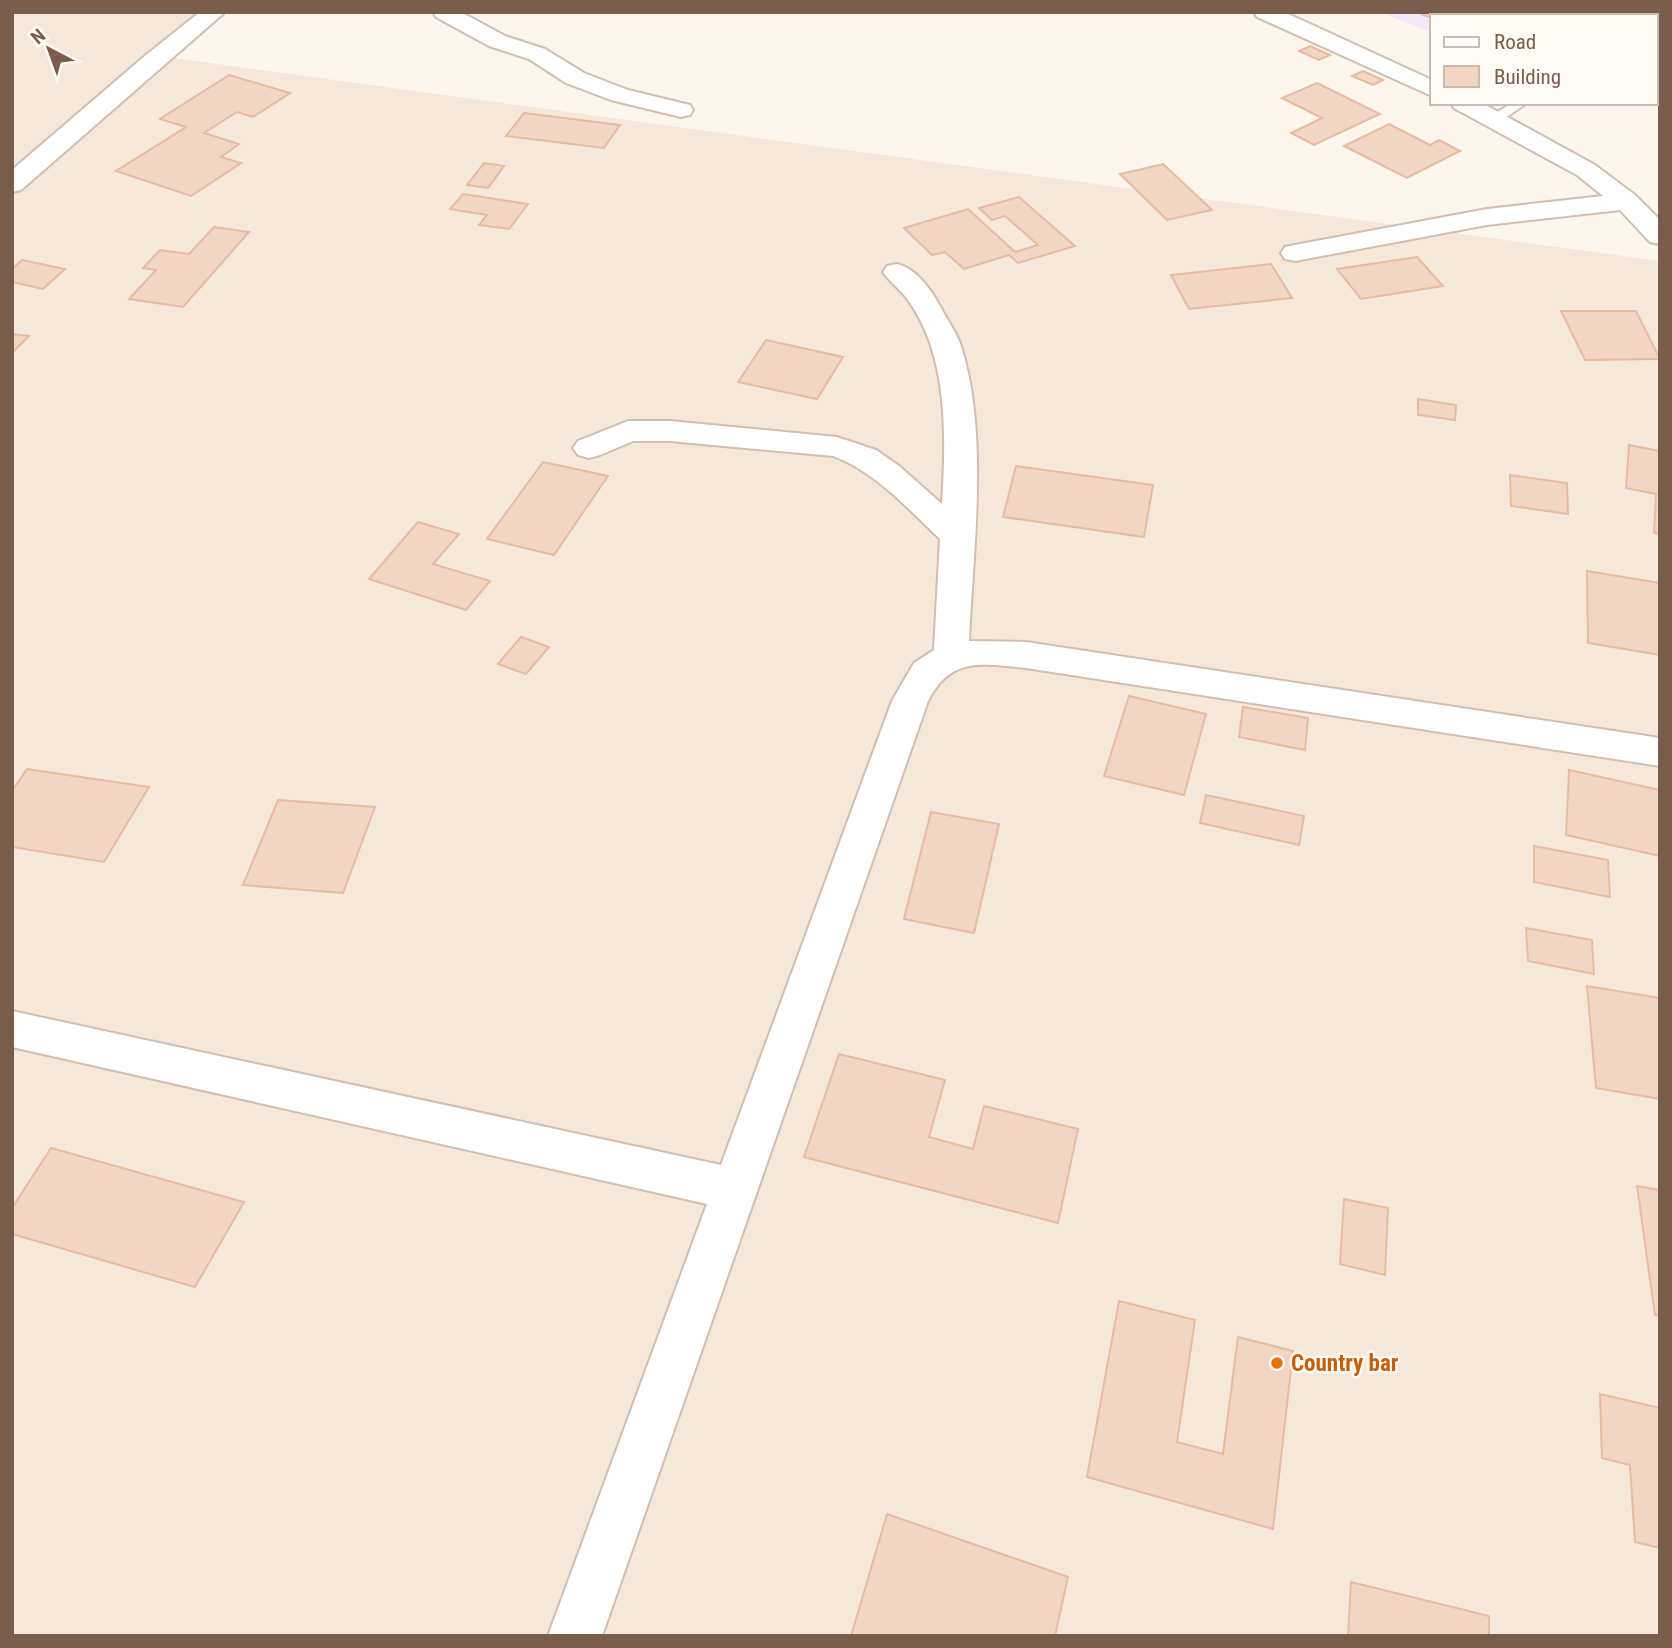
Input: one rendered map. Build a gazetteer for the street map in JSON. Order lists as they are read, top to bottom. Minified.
{"places":["Country bar"],"legend":["Road","Building"],"north":"top left"}
